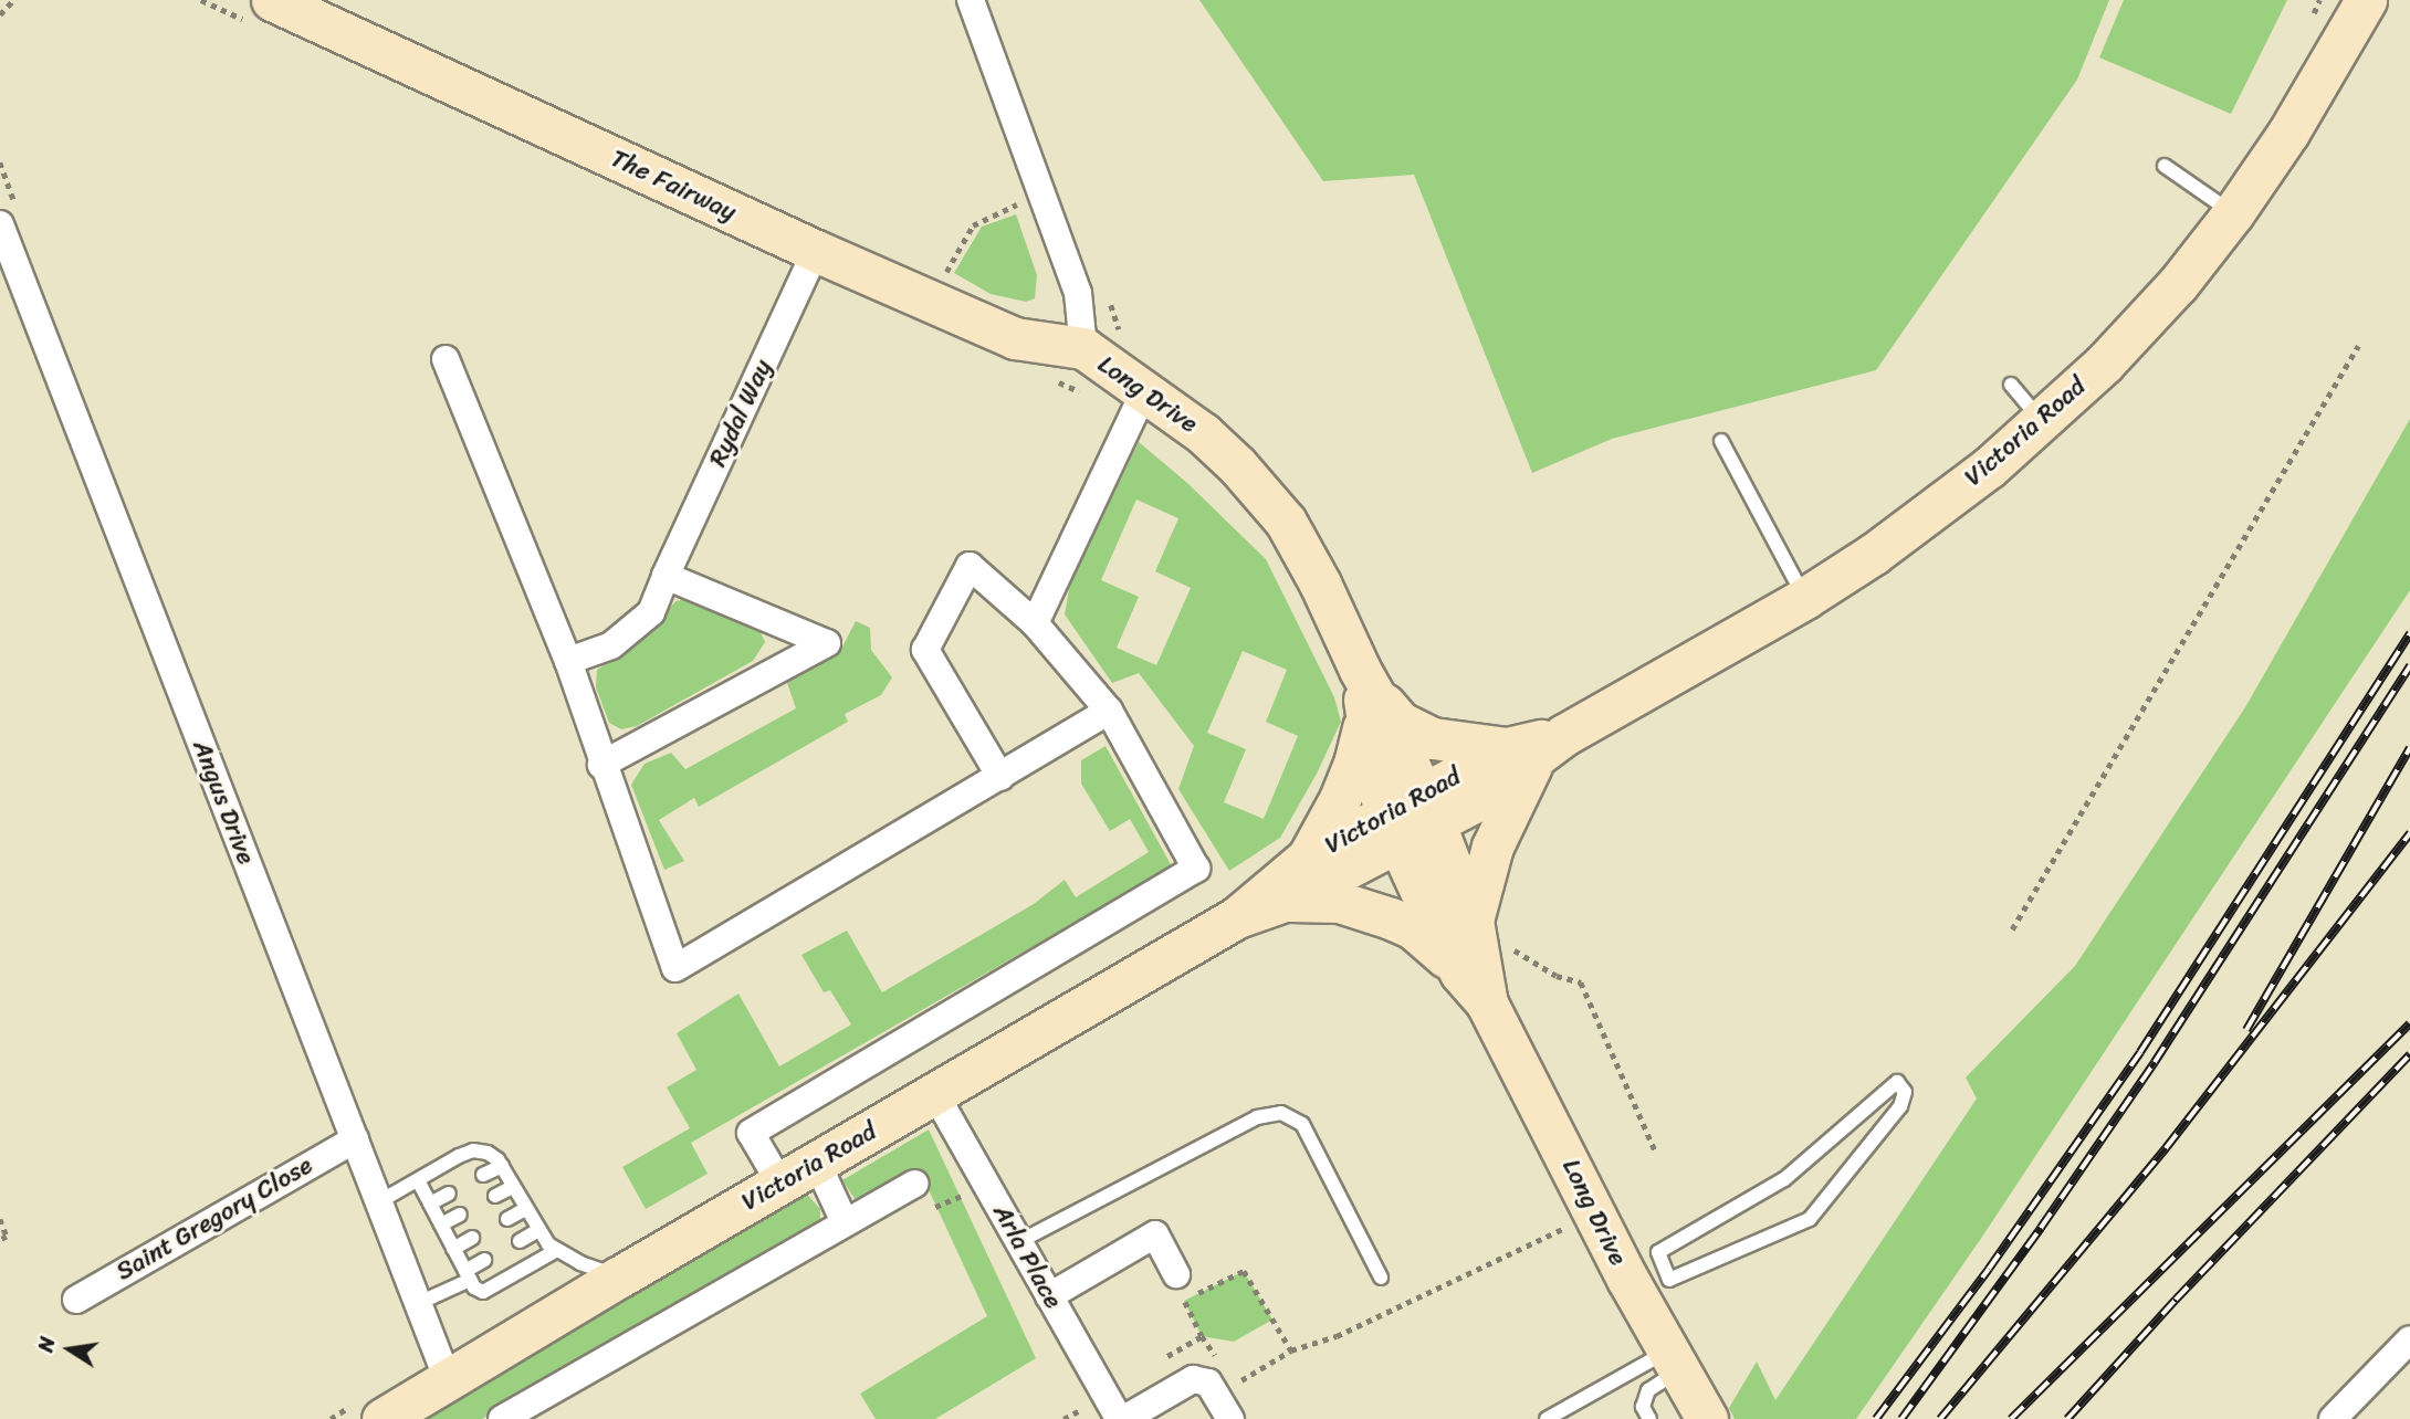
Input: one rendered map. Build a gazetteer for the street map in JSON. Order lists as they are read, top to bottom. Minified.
{"streets":{"street":["The Fairway","Long Drive","Rydal Way","Victoria Road","Angus Drive","Saint Gregory Close","Arla Place"]},"crossings":[["The Fairway","Long Drive"],["The Fairway","Rydal Way"],["Long Drive","Victoria Road"],["Victoria Road","Angus Drive"],["Victoria Road","Arla Place"],["Angus Drive","Saint Gregory Close"]],"north":"left"}
